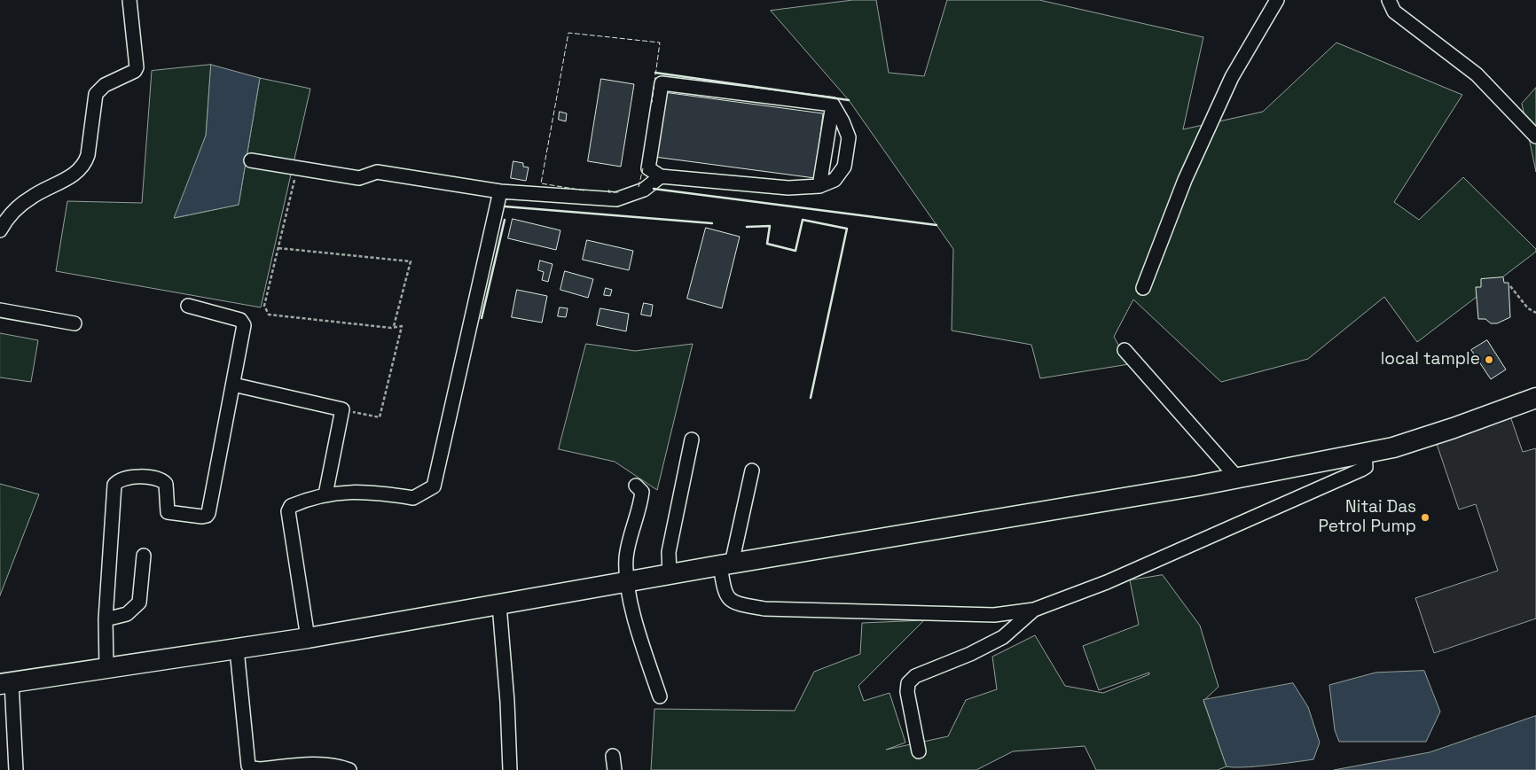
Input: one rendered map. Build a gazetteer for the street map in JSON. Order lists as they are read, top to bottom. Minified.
{"places":["local tample","Nitai Das Petrol Pump"]}
